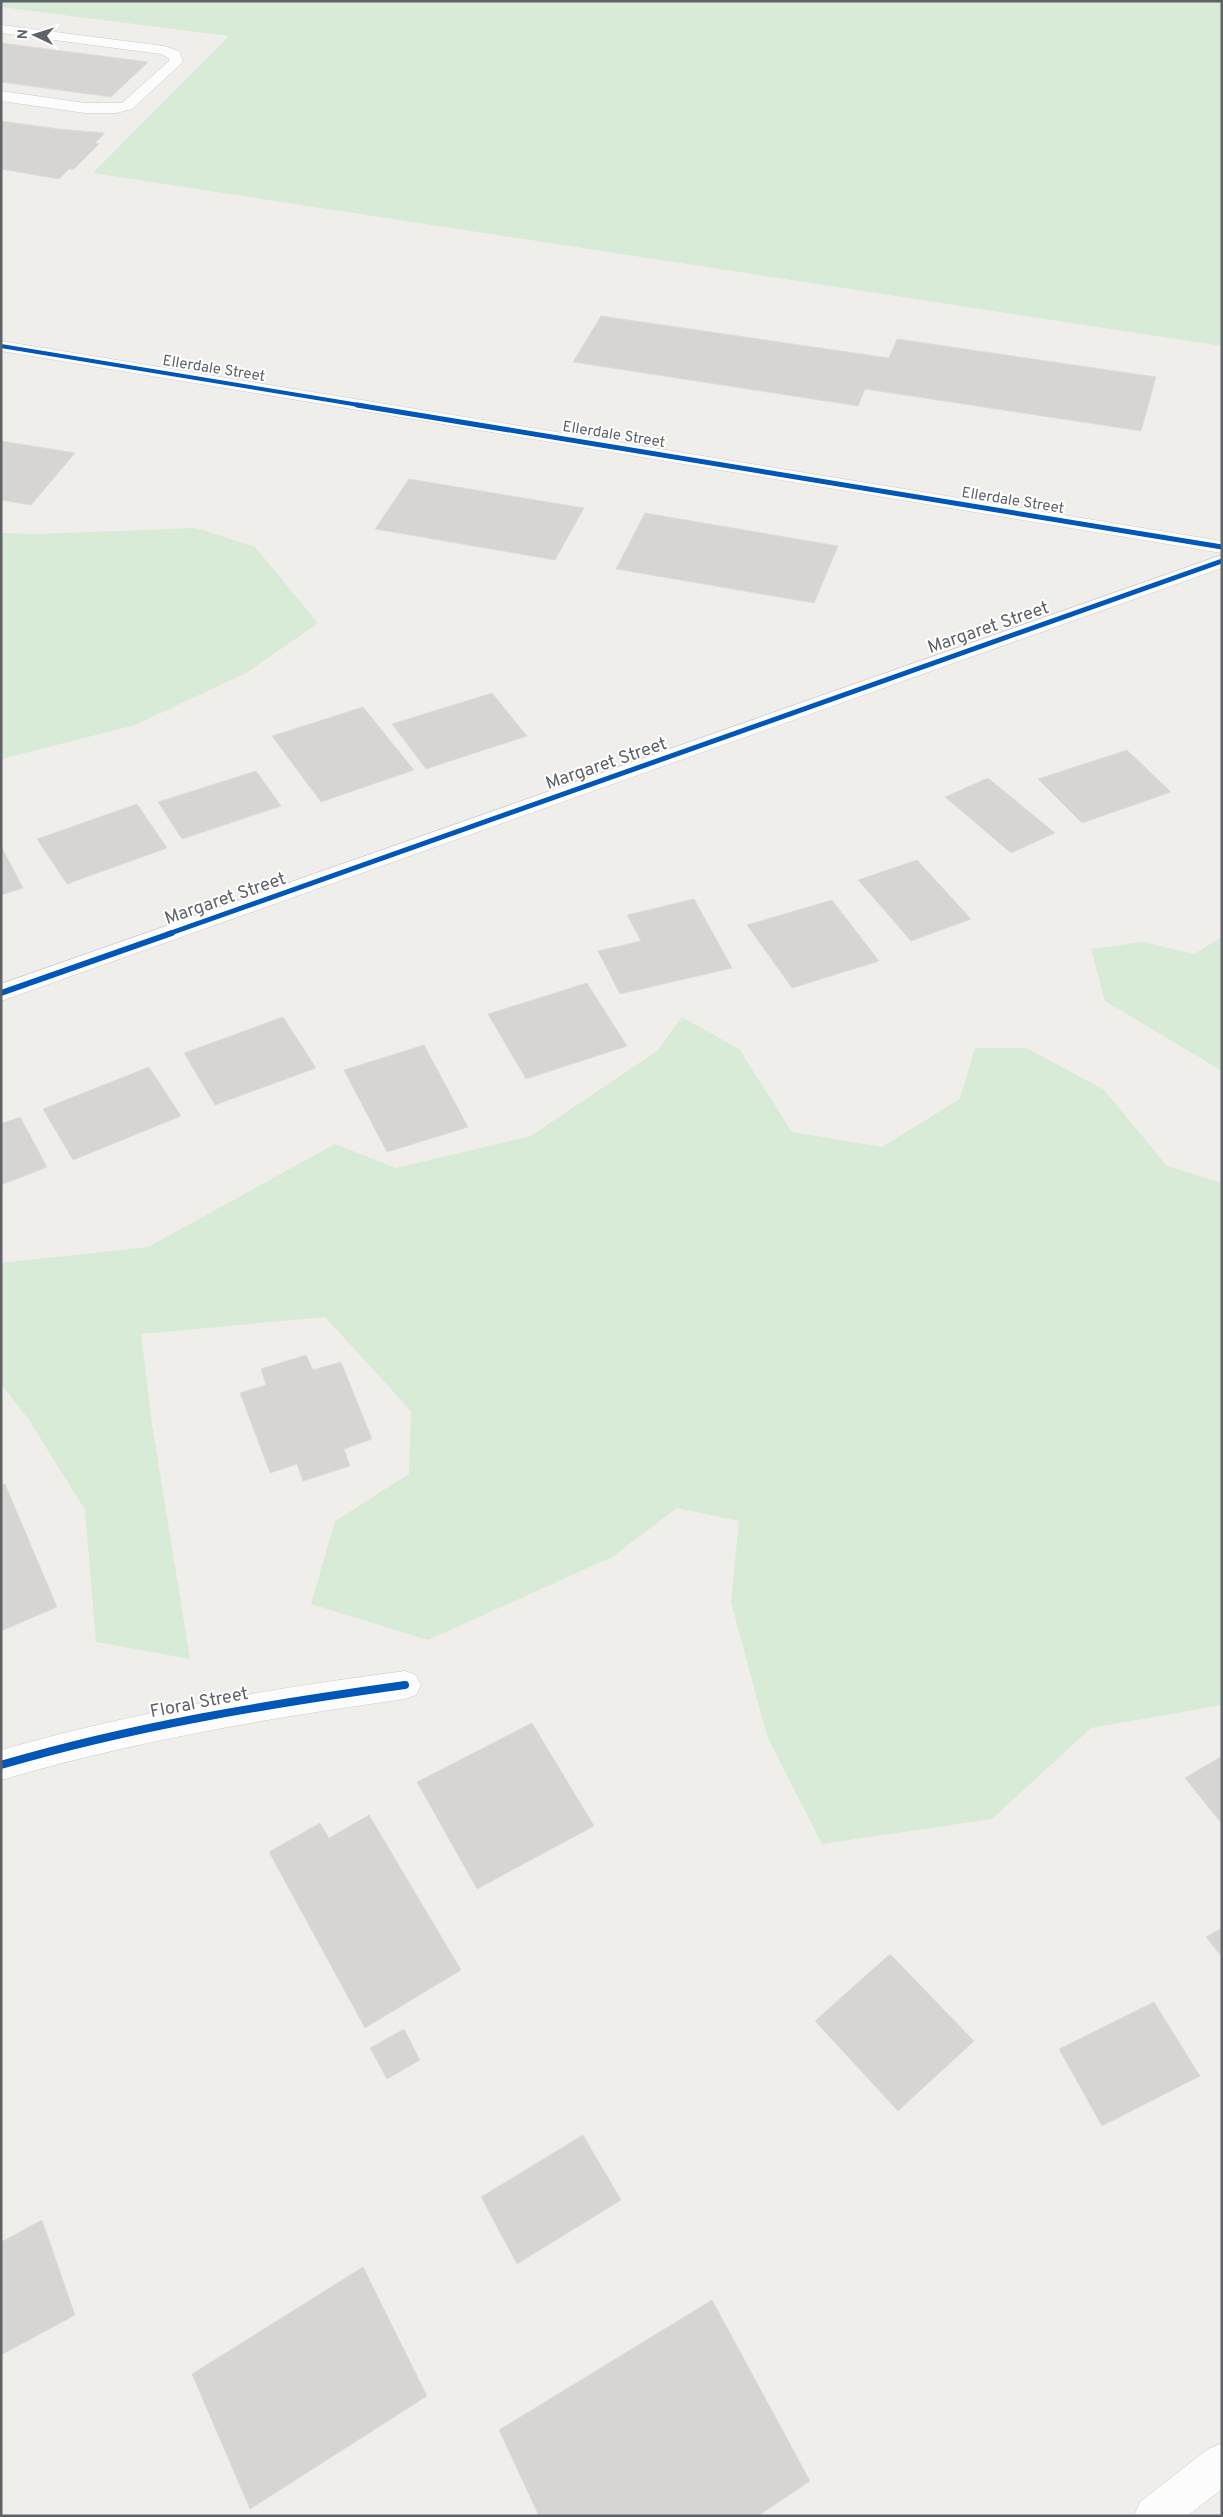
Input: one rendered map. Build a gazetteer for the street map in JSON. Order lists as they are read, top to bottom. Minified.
{"streets":{"street":["Ellerdale Street","Margaret Street","Floral Street"]},"north":"left"}
